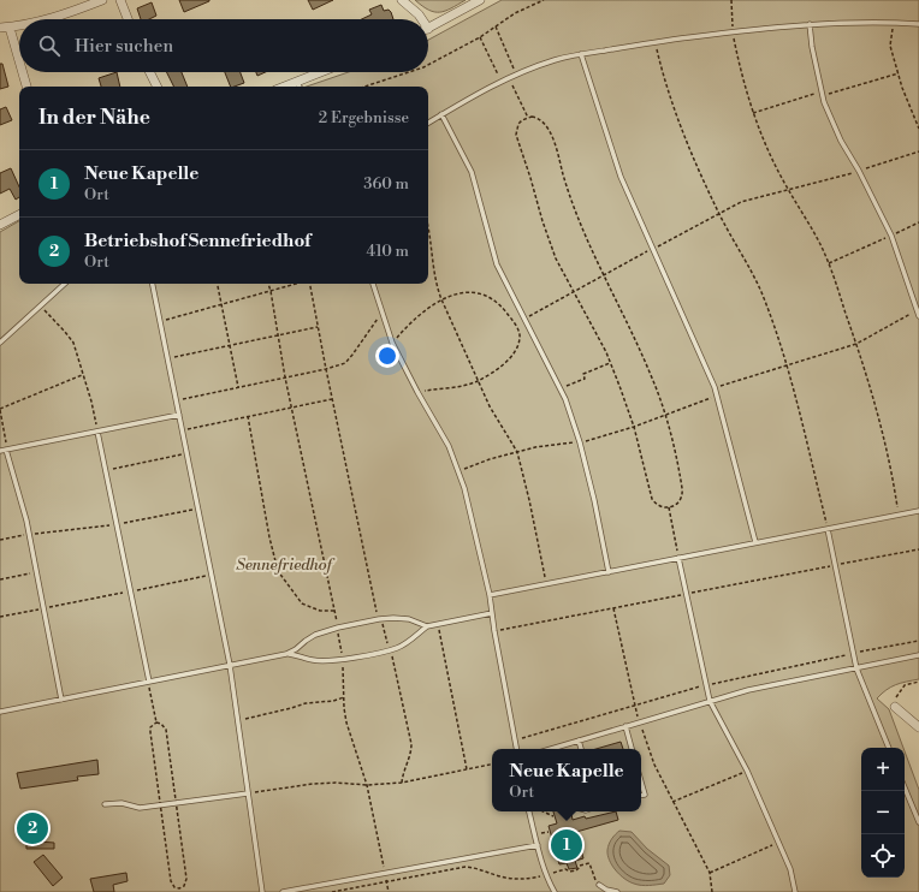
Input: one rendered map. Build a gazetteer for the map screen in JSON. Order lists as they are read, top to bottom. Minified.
{"parks":["Sennefriedhof"],"page":{"search":"Hier suchen","heading":["In der Nähe","2 Ergebnisse"],"list":[{"mark":"1","name":"Neue Kapelle","note":"Ort","value":"360 m"},{"mark":"2","name":"Betriebshof Sennefriedhof","note":"Ort","value":"410 m"}],"map_buttons":["+","−"],"popup":["Neue Kapelle","Ort"],"pins":["2","1"]}}
